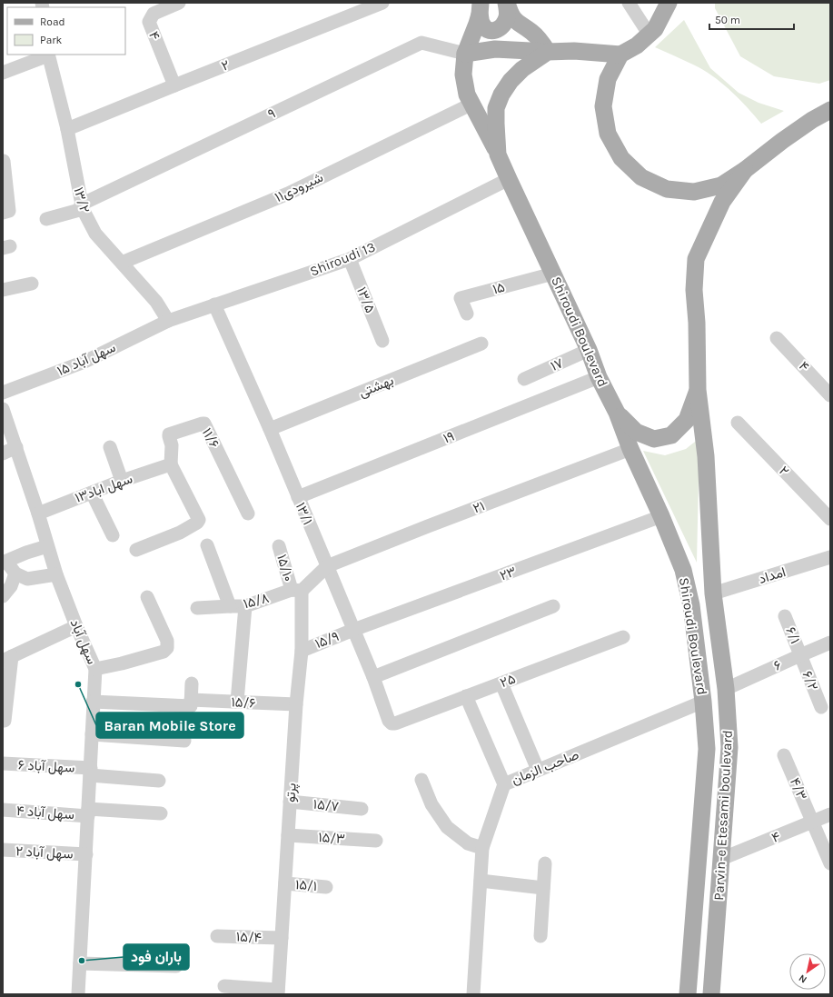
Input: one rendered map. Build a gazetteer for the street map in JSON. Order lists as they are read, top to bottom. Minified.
{"streets":{"main road":["Shiroudi Boulevard","Parvin-e Etesami boulevard"],"street":["۴","۲","۹","۱۱شیرودی","۱۳/۲","Shiroudi 13","۱۵","۱۳/۵","سهل آباد ۱۵","۱۷","بهشتی","۱۹","۱۱/۶","سهل اباد۱۳","۲۱","۱۳/۱","۱۵/۱۰","۲۳","امداد","۱۵/۸","۶/۱","۱۵/۹","سهل آباد","۶","۲۵","۶/۲","۱۵/۶","سهل آباد ۶","صاحب الزمان","۴/۳","پرتو","۱۵/۷","سهل آباد ۴","۱۵/۳","سهل آباد ۲","۱۵/۱","۱۵/۴"]},"crossings":[["۴","۲"],["۴","۴/۳"],["۴","Parvin-e Etesami boulevard"],["۲","۱۳/۲"],["۹","۱۳/۲"],["۱۱شیرودی","۱۳/۲"],["۱۳/۲","Shiroudi 13"],["۱۳/۲","سهل آباد ۱۵"],["Shiroudi 13","۱۳/۵"],["Shiroudi 13","Shiroudi Boulevard"],["Shiroudi 13","سهل آباد ۱۵"],["Shiroudi 13","۱۳/۱"],["۱۵","Shiroudi Boulevard"],["Shiroudi Boulevard","۱۷"],["Shiroudi Boulevard","۱۹"],["Shiroudi Boulevard","۲۱"],["Shiroudi Boulevard","۲۳"],["Shiroudi Boulevard","امداد"],["Shiroudi Boulevard","صاحب الزمان"],["Shiroudi Boulevard","Parvin-e Etesami boulevard"],["بهشتی","۱۳/۱"],["۱۹","۱۳/۱"],["۱۱/۶","سهل اباد۱۳"],["سهل اباد۱۳","سهل آباد"],["۲۱","۱۳/۱"],["۱۳/۱","۲۳"],["۱۳/۱","۱۵/۹"],["۱۳/۱","۲۵"],["۱۵/۱۰","۱۵/۸"],["۱۵/۱۰","پرتو"],["۲۳","۱۵/۹"],["امداد","Parvin-e Etesami boulevard"],["۱۵/۸","پرتو"],["۶/۱","۶"],["۶/۱","۶/۲"],["۱۵/۹","پرتو"],["سهل آباد","سهل آباد ۶"],["سهل آباد","سهل آباد ۴"],["سهل آباد","سهل آباد ۲"],["۶","۶/۲"],["۶","Parvin-e Etesami boulevard"],["۱۵/۶","پرتو"],["صاحب الزمان","Parvin-e Etesami boulevard"],["پرتو","۱۵/۷"],["پرتو","۱۵/۳"],["پرتو","۱۵/۱"],["پرتو","۱۵/۴"]],"places":["Baran Mobile Store","باران فود"],"legend":["Road","Park"],"scale_bar":"50 m","north":"bottom left"}
